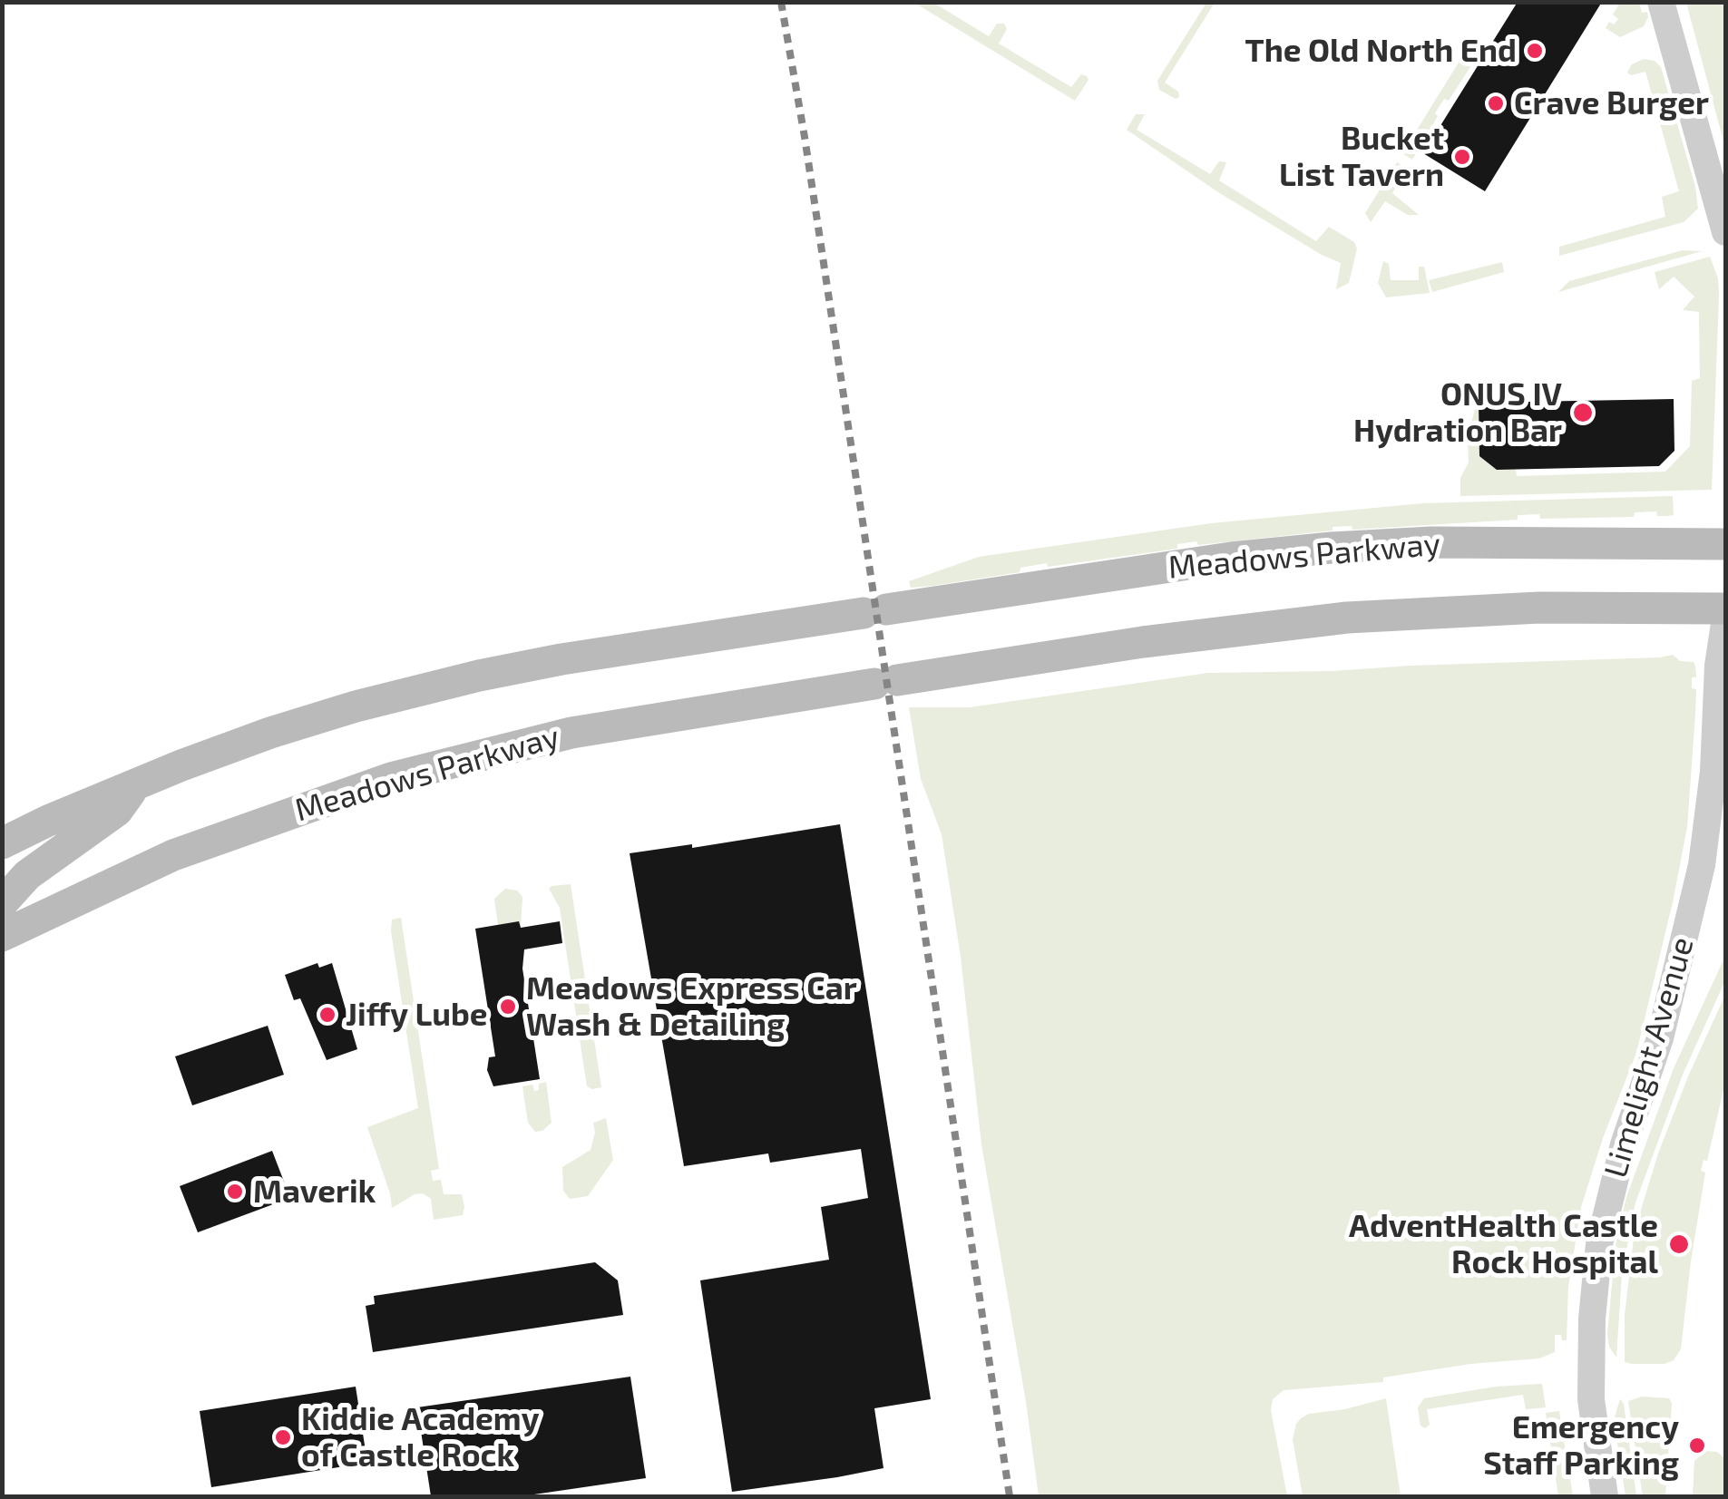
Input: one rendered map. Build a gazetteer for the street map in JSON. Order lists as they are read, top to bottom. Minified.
{"streets":{"main road":["Meadows Parkway"],"street":["Limelight Avenue"]},"places":["The Old North End","Crave Burger","Bucket List Tavern","ONUS IV Hydration Bar","Meadows Express Car Wash & Detailing","Jiffy Lube","Maverik","AdventHealth Castle Rock Hospital","Kiddie Academy of Castle Rock","Emergency Staff Parking"]}
